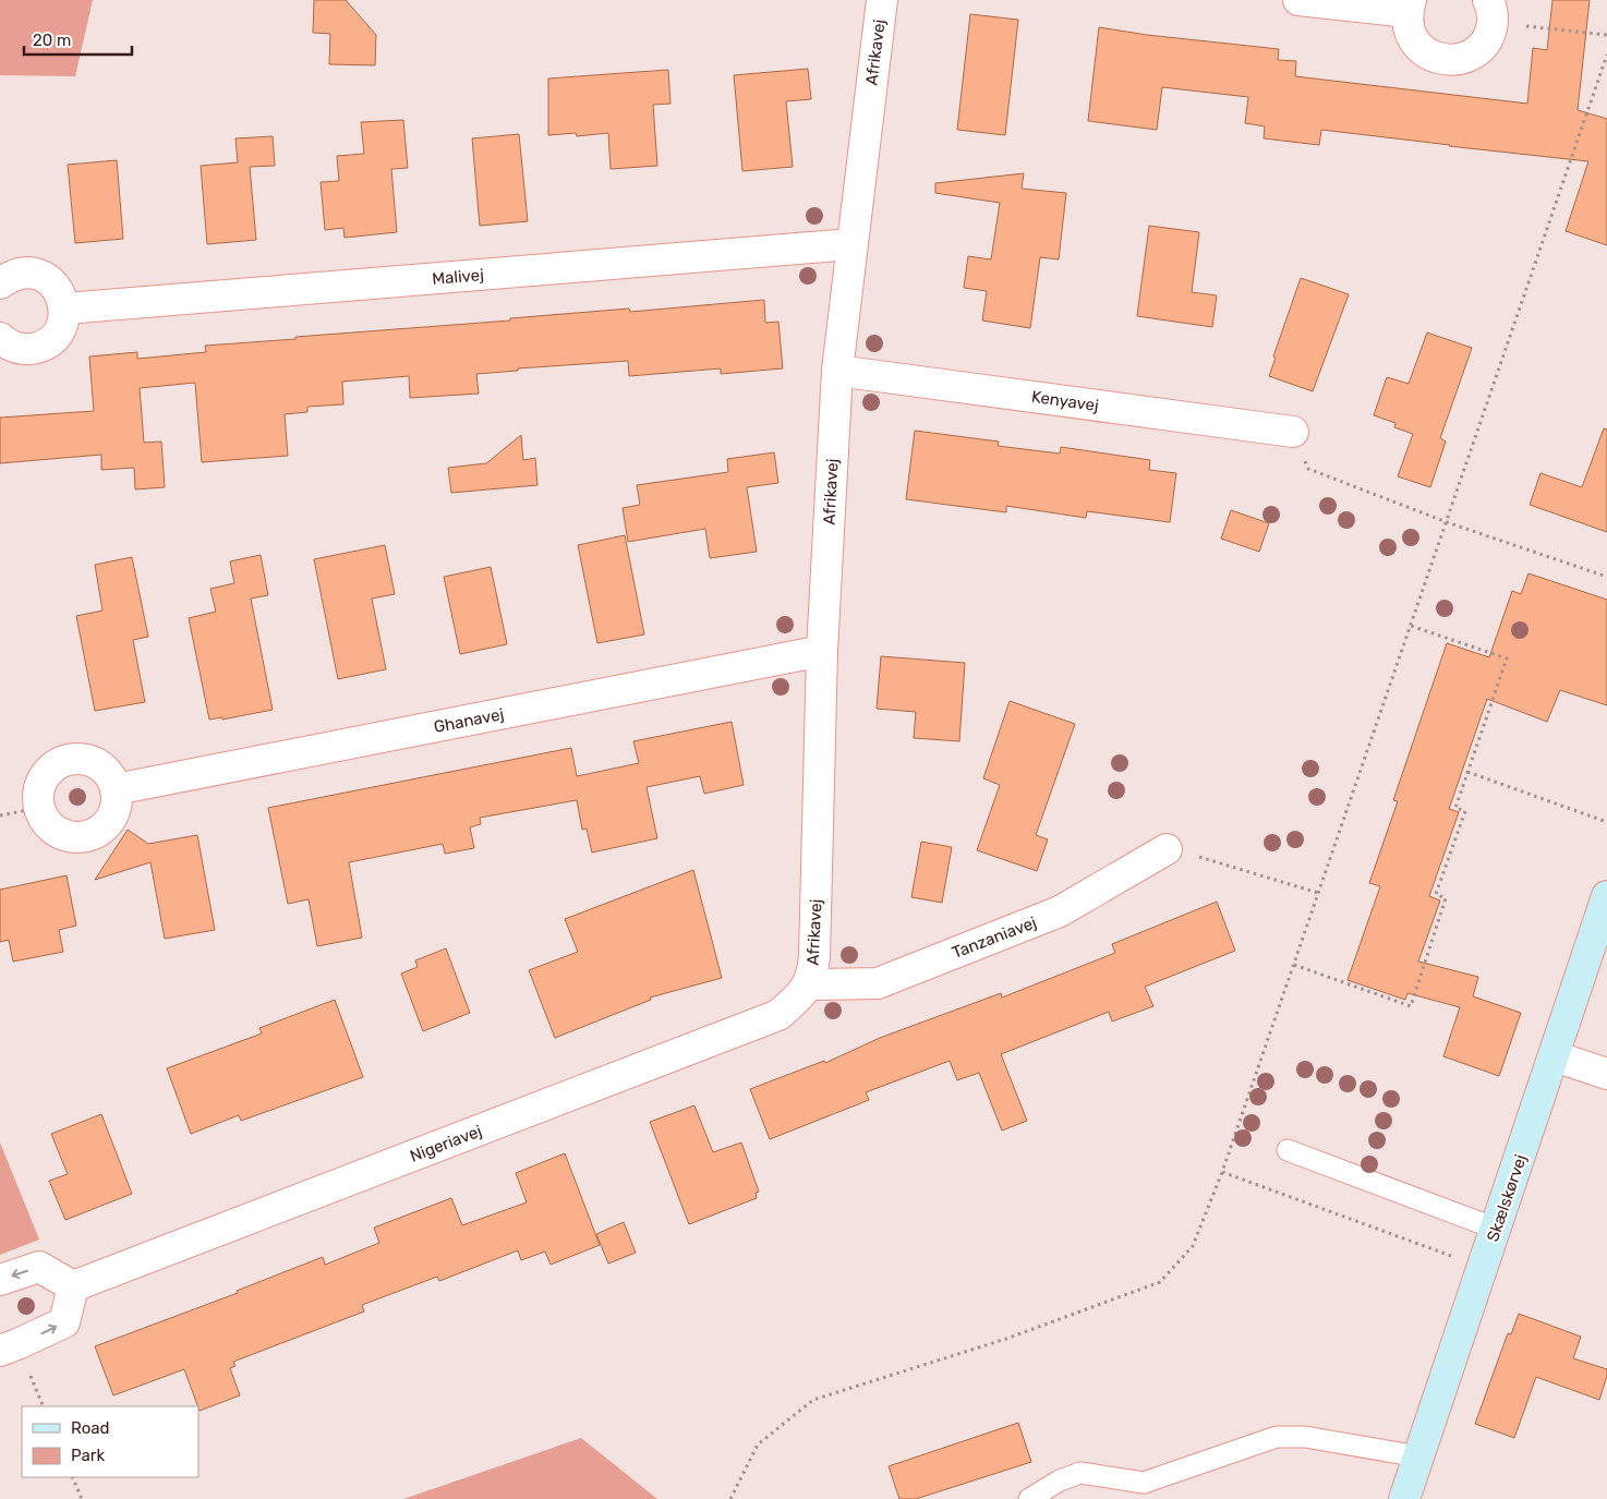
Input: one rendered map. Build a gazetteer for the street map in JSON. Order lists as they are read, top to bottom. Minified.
{"streets":{"street":["Afrikavej","Malivej","Kenyavej","Ghanavej","Tanzaniavej","Nigeriavej","Skælskørvej"]},"crossings":[["Afrikavej","Malivej"],["Afrikavej","Kenyavej"],["Afrikavej","Ghanavej"],["Afrikavej","Tanzaniavej"],["Afrikavej","Nigeriavej"],["Tanzaniavej","Nigeriavej"]],"legend":["Road","Park"],"scale_bar":"20 m"}
